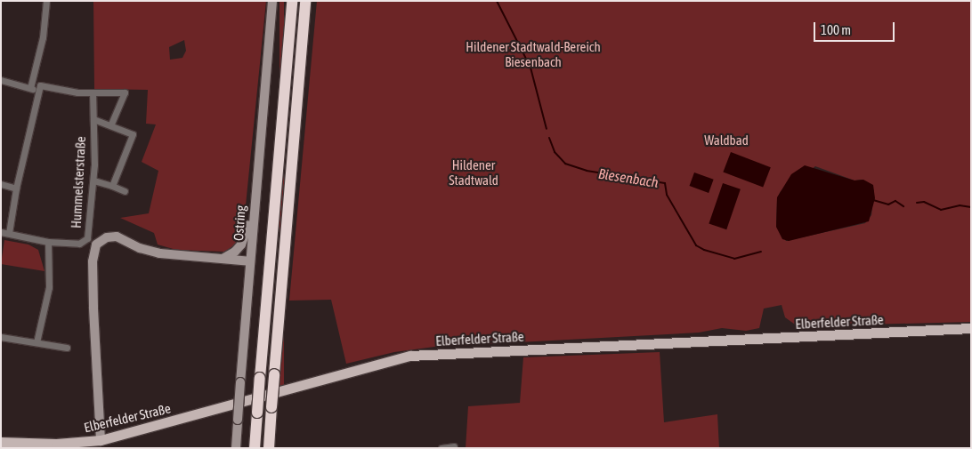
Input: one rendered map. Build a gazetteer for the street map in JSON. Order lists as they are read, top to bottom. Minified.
{"streets":{"main road":["Ostring","Elberfelder Straße"],"street":["Hummelsterstraße"]},"water":["Biesenbach"],"parks":["Hildener Stadtwald-Bereich Biesenbach","Waldbad","Hildener Stadtwald"],"scale_bar":"100 m"}
